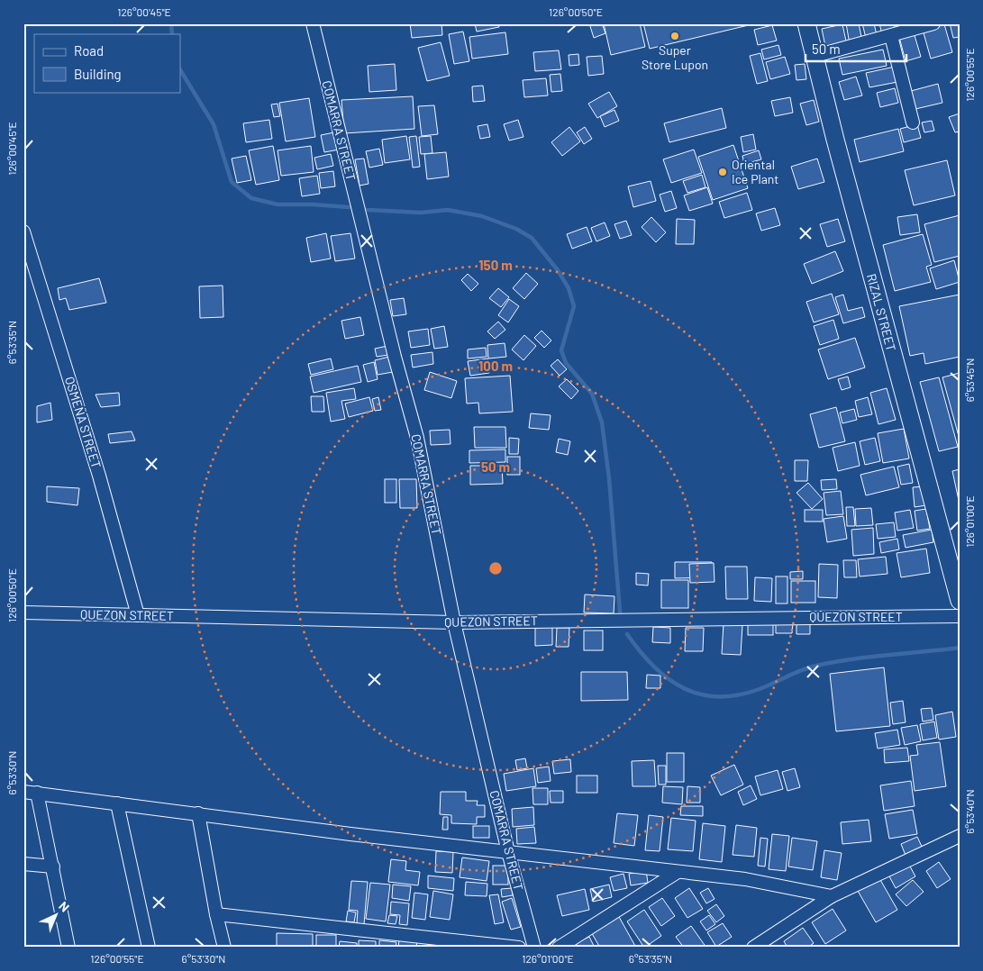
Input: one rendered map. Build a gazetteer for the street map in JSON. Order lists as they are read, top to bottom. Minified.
{"streets":{"street":["COMARRA STREET","RIZAL STREET","OSMEÑA STREET","QUEZON STREET"]},"crossings":[["COMARRA STREET","QUEZON STREET"],["OSMEÑA STREET","QUEZON STREET"]],"places":["Super Store Lupon","Oriental Ice Plant"],"legend":["Road","Building"],"scale_bar":"50 m","north":"top right","coordinates":["126°00'45\"E","126°00'50\"E","126°00'55\"E","6°53'35\"N","6°53'45\"N","126°01'00\"E","6°53'30\"N","6°53'40\"N"],"rings":["150 m","100 m","50 m"]}
